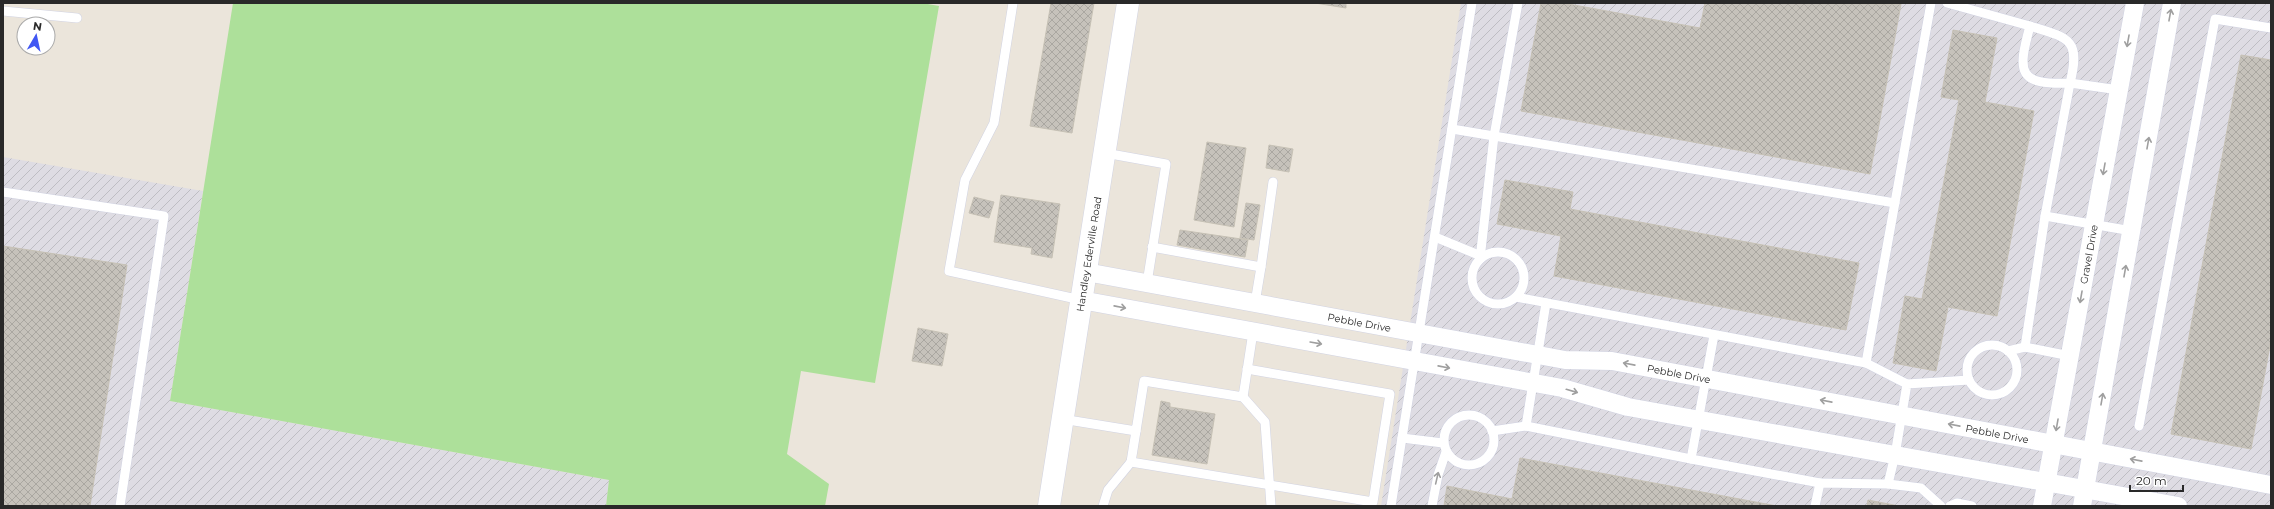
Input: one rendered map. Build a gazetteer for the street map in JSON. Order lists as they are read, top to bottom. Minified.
{"streets":{"main road":["Handley Ederville Road"],"street":["Gravel Drive","Pebble Drive"]},"crossings":[["Handley Ederville Road","Pebble Drive"],["Gravel Drive","Pebble Drive"]],"scale_bar":"20 m","north":"top"}
